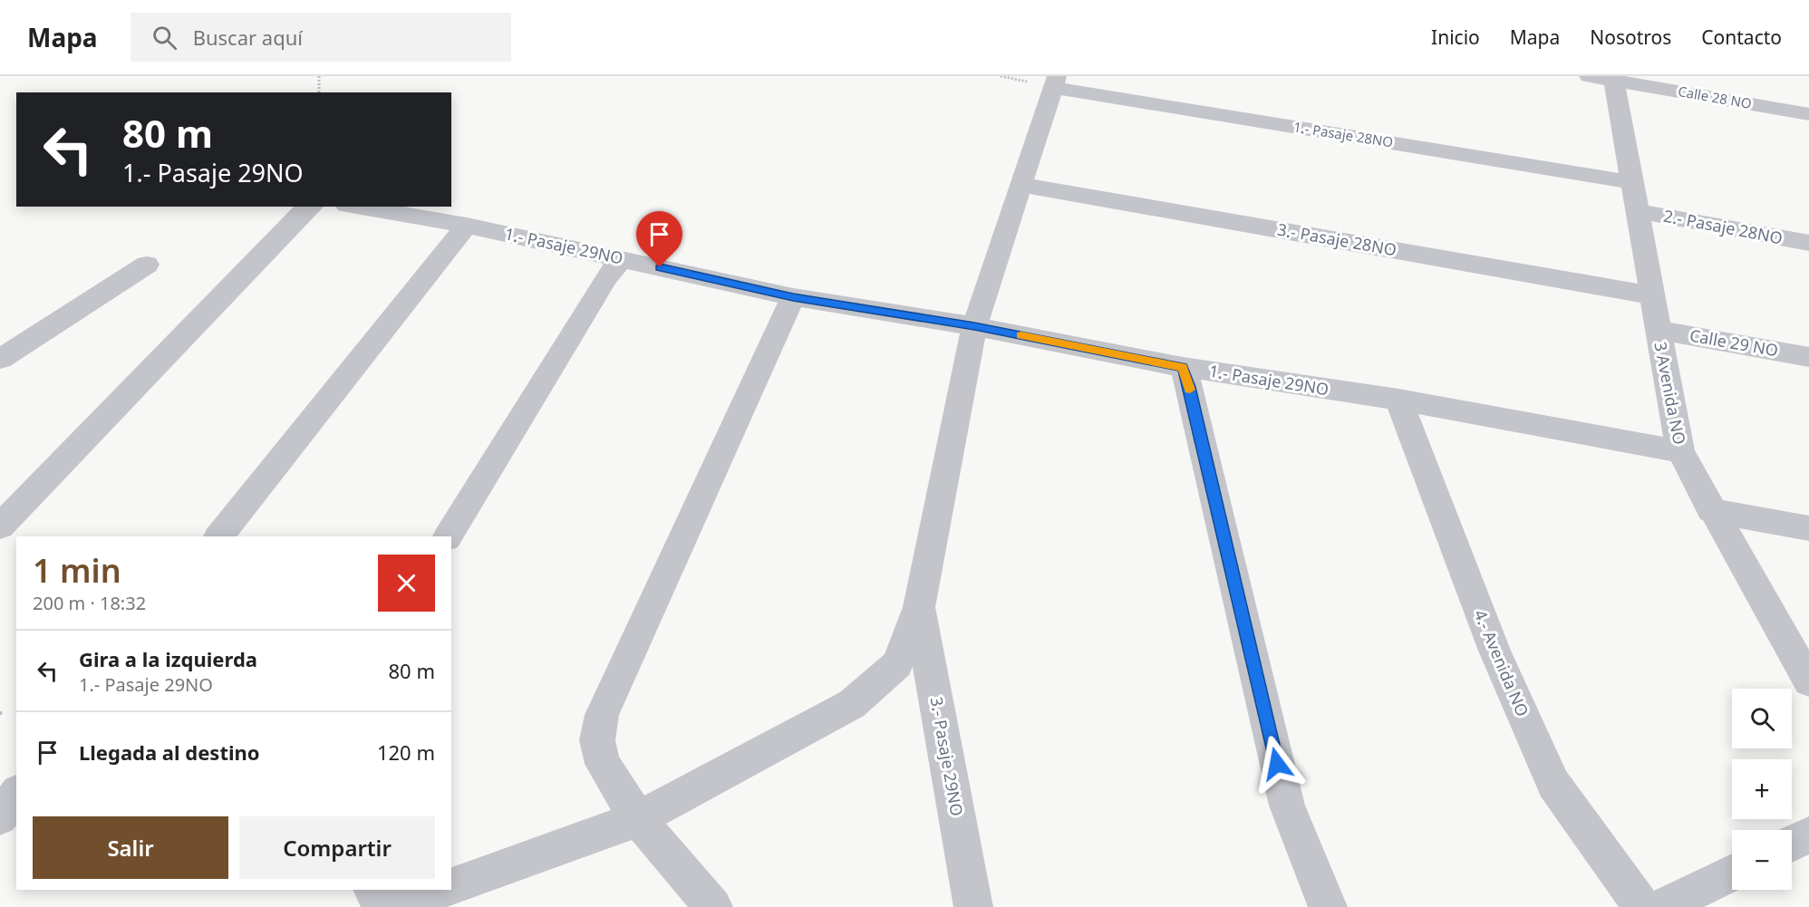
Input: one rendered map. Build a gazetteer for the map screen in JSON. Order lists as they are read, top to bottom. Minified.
{"streets":{"street":["Calle 28 NO","1.- Pasaje 28NO","2.- Pasaje 28NO","3.- Pasaje 28NO","1.- Pasaje 29NO","Calle 29 NO","3 Avenida NO","4.- Avenida NO","3.- Pasaje 29NO"]},"crossings":[["Calle 28 NO","3 Avenida NO"],["1.- Pasaje 28NO","3 Avenida NO"],["2.- Pasaje 28NO","3 Avenida NO"],["3.- Pasaje 28NO","3 Avenida NO"],["1.- Pasaje 29NO","3 Avenida NO"],["1.- Pasaje 29NO","4.- Avenida NO"],["Calle 29 NO","3 Avenida NO"]],"page":{"header":"Mapa","search":"Buscar aquí","nav":["Inicio","Mapa","Nosotros","Contacto"],"turn":["80 m","1.- Pasaje 29NO"],"heading":["1 min","200 m · 18:32"],"list":[{"name":"Gira a la izquierda","note":"1.- Pasaje 29NO","value":"80 m"},{"name":"Llegada al destino","value":"120 m"}],"map_buttons":["+","−"],"buttons":["Salir","Compartir"]}}
